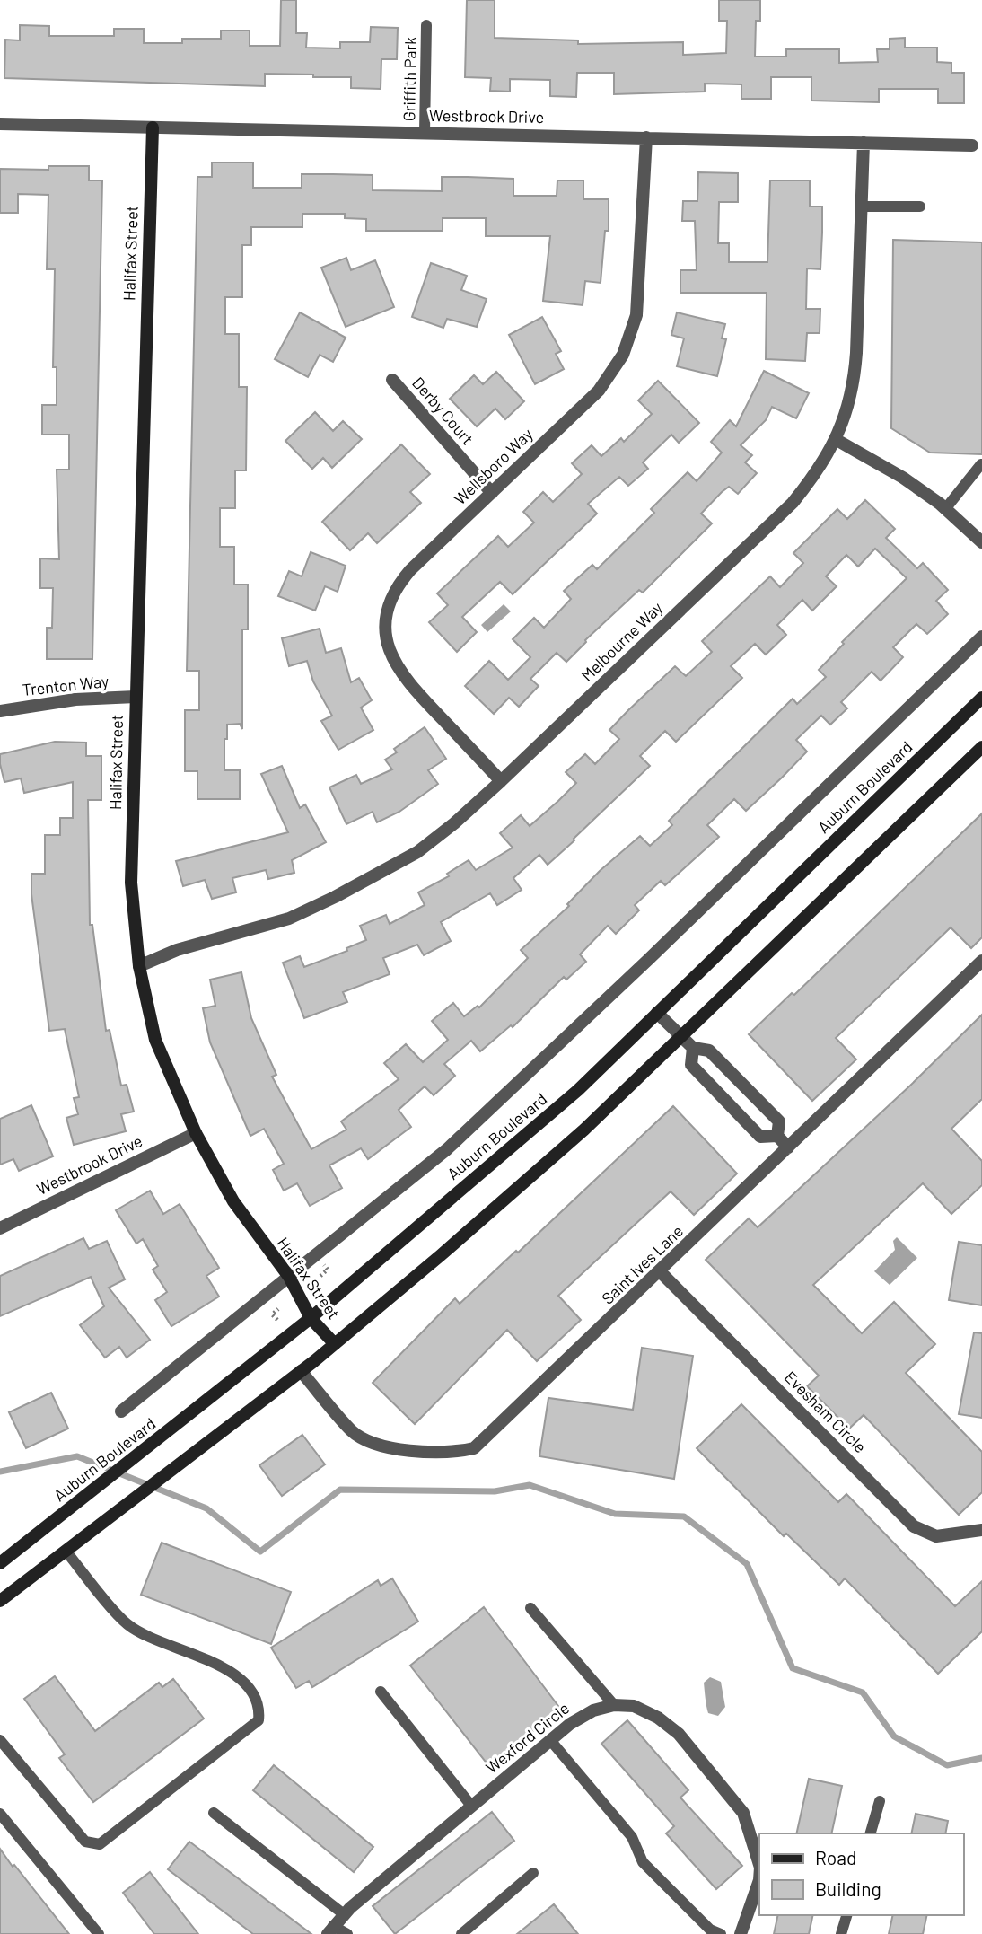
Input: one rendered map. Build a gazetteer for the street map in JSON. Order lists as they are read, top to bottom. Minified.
{"streets":{"main road":["Halifax Street","Auburn Boulevard"],"street":["Westbrook Drive","Derby Court","Wellsboro Way","Melbourne Way","Trenton Way","Saint Ives Lane","Evesham Circle","Wexford Circle"],"lane":["Griffith Park"]},"crossings":[["Griffith Park","Westbrook Drive"],["Westbrook Drive","Halifax Street"],["Westbrook Drive","Wellsboro Way"],["Westbrook Drive","Melbourne Way"],["Halifax Street","Melbourne Way"],["Halifax Street","Trenton Way"],["Halifax Street","Auburn Boulevard"],["Derby Court","Wellsboro Way"],["Wellsboro Way","Melbourne Way"],["Saint Ives Lane","Evesham Circle"]],"legend":["Road","Building"]}
